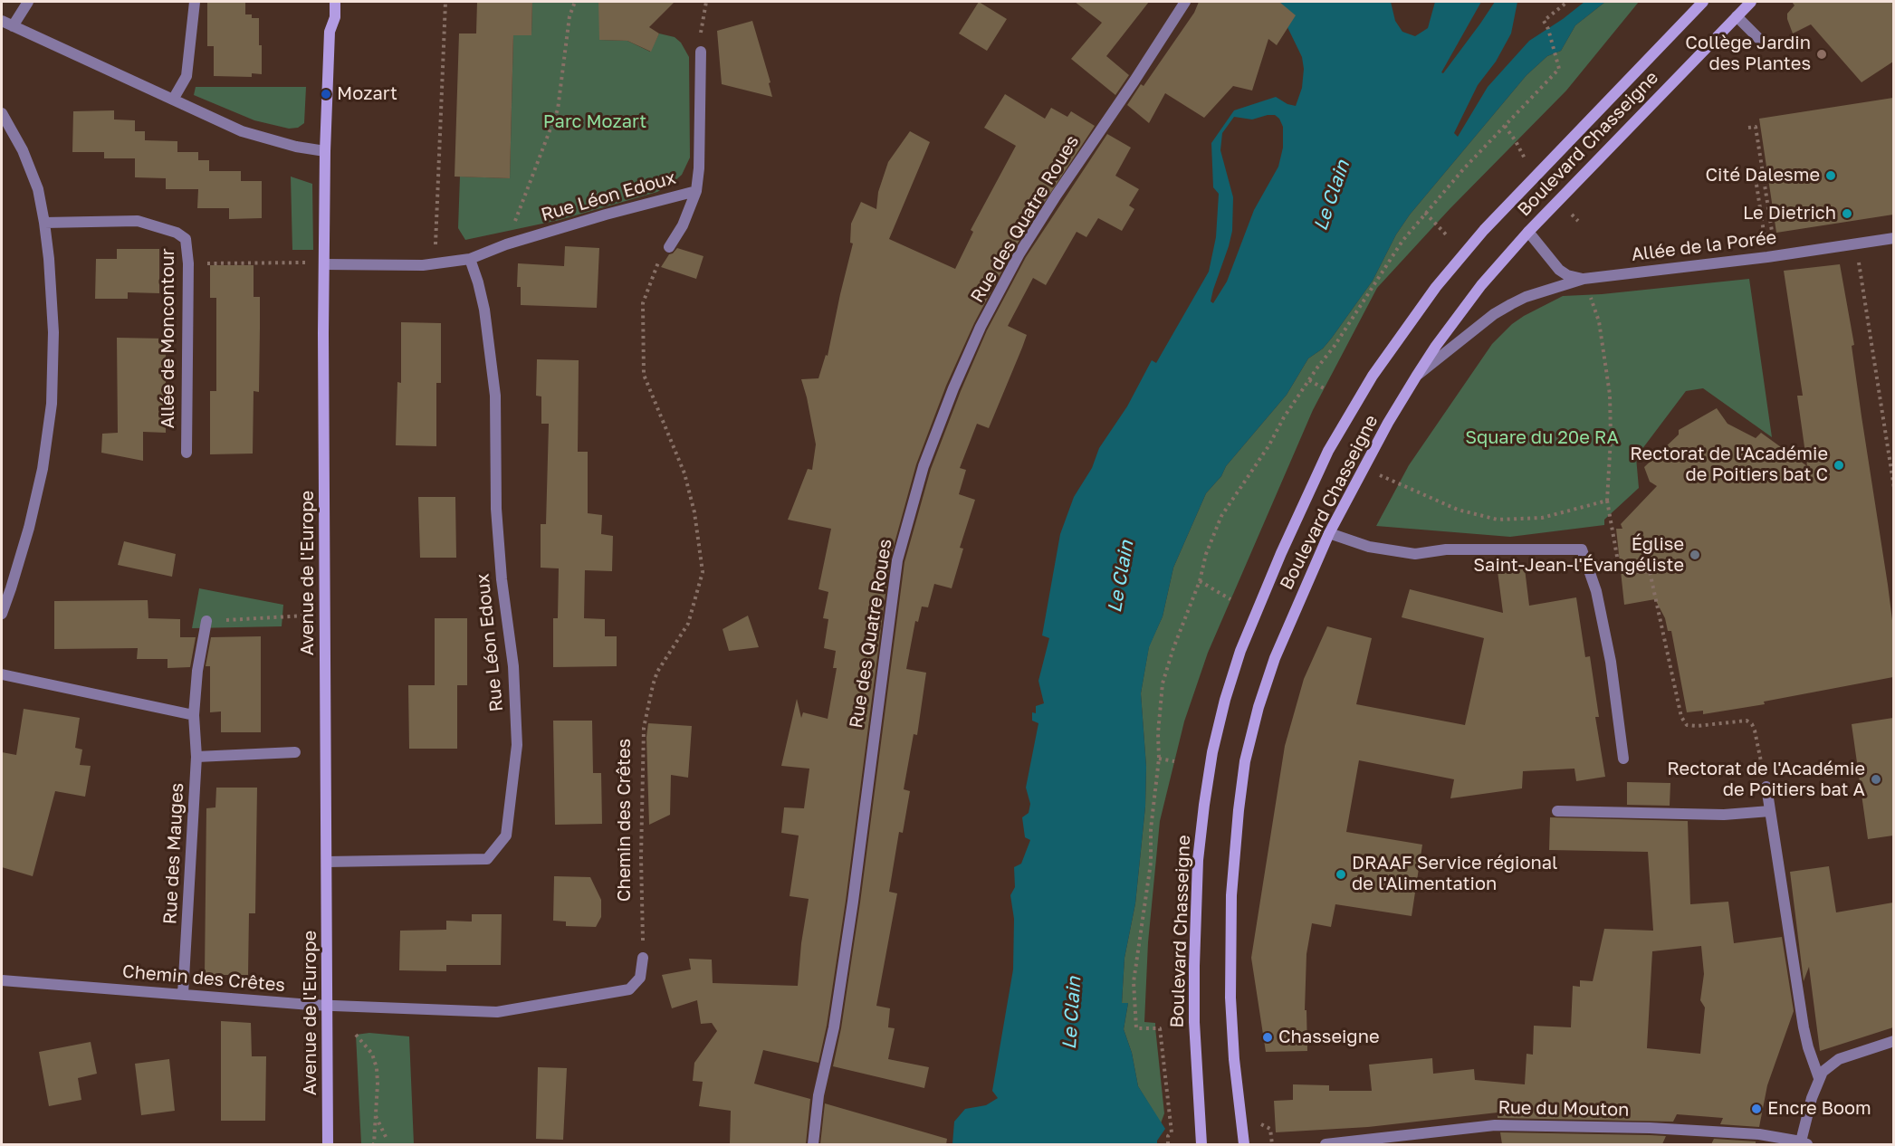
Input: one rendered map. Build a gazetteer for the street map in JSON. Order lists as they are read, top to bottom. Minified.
{"streets":{"main road":["Boulevard Chasseigne","Avenue de l'Europe"],"street":["Rue Léon Edoux","Rue des Quatre Roues","Allée de la Porée","Allée de Moncontour","Chemin des Crêtes","Rue des Mauges","Rue du Mouton"]},"crossings":[["Boulevard Chasseigne","Allée de la Porée"],["Rue Léon Edoux","Avenue de l'Europe"],["Avenue de l'Europe","Chemin des Crêtes"],["Chemin des Crêtes","Rue des Mauges"]],"water":["Le Clain"],"parks":["Parc Mozart","Square du 20e RA"],"places":["Collège Jardin des Plantes","Mozart","Cité Dalesme","Le Dietrich","Rectorat de l'Académie de Poitiers bat C","Église Saint-Jean-l'Évangéliste","Rectorat de l'Académie de Poitiers bat A","DRAAF Service régional de l'Alimentation","Chasseigne","Encre Boom"]}
